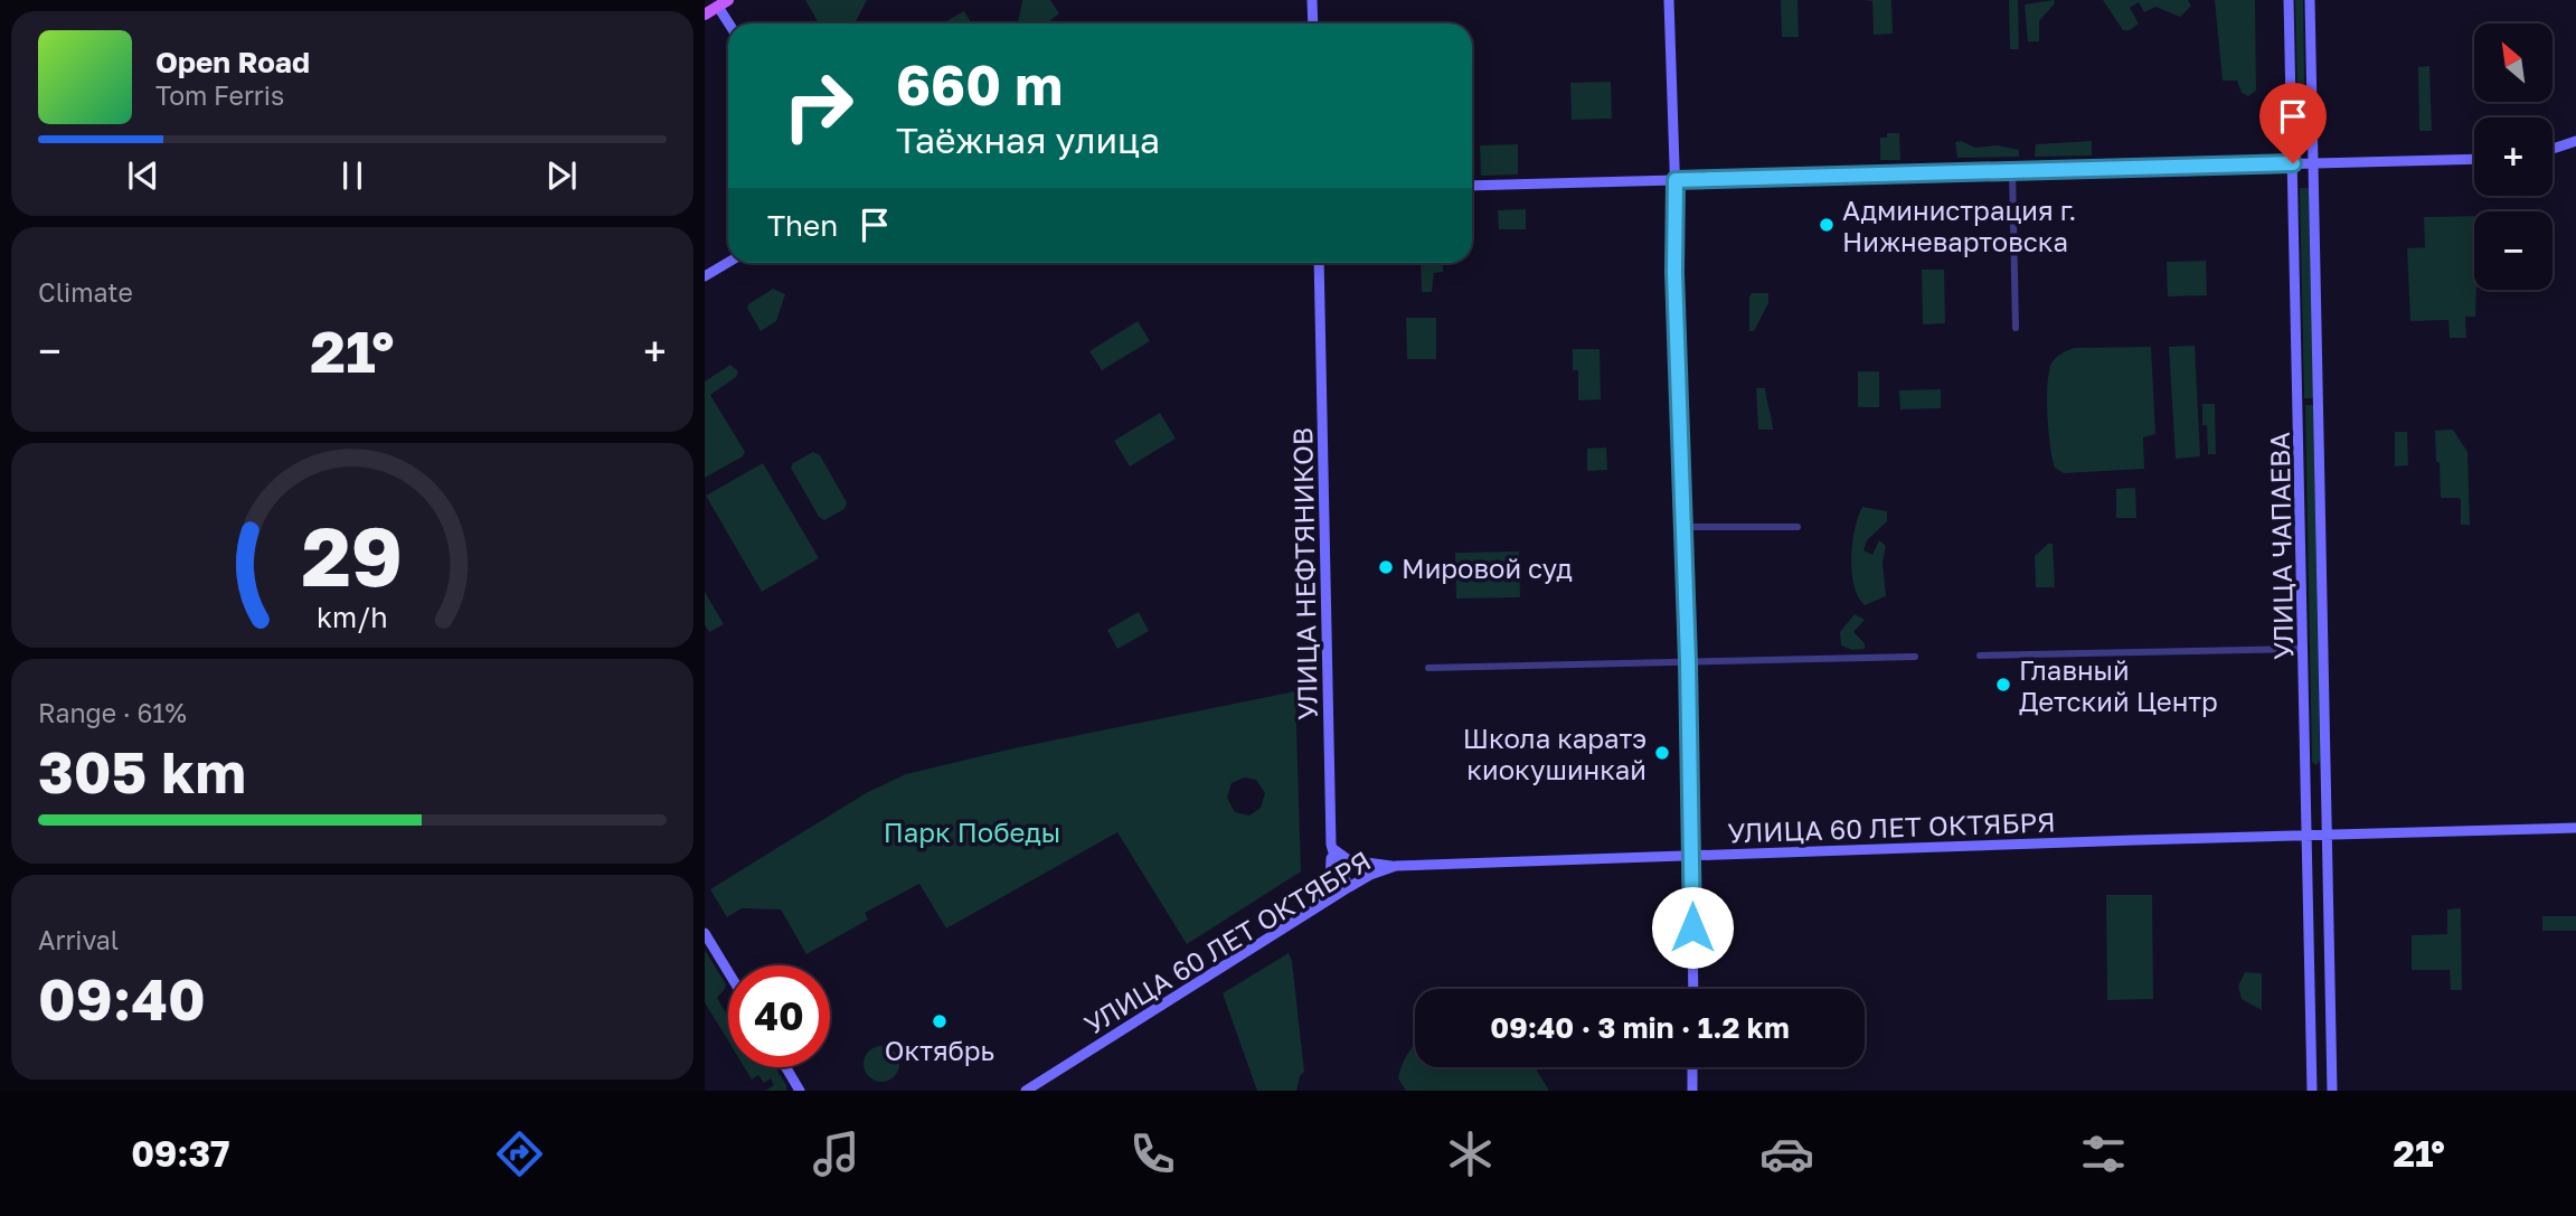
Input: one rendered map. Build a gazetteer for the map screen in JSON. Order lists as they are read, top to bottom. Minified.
{"streets":{"main road":["УЛИЦА ЧАПАЕВА","УЛИЦА НЕФТЯНИКОВ","УЛИЦА 60 ЛЕТ ОКТЯБРЯ"]},"crossings":[["УЛИЦА ЧАПАЕВА","УЛИЦА 60 ЛЕТ ОКТЯБРЯ"],["УЛИЦА НЕФТЯНИКОВ","УЛИЦА 60 ЛЕТ ОКТЯБРЯ"]],"parks":["Парк Победы"],"places":["Администрация г. Нижневартовска","Мировой суд","Главный Детский Центр","Школа каратэ киокушинкай","Октябрь"],"north":"top left","page":{"map_buttons":["+","−"],"turn":["660 m","Таёжная улица"],"song":["Open Road","Tom Ferris"],"then":"Then","tile":["Climate",["Range · 61%","305 km"],["Arrival","09:40"]],"heat":["−","21°","+"],"limit":"40","trip":"09:40 · 3 min · 1.2 km","tabs":["09:37","21°"],"gauge":["29","km/h"]}}
